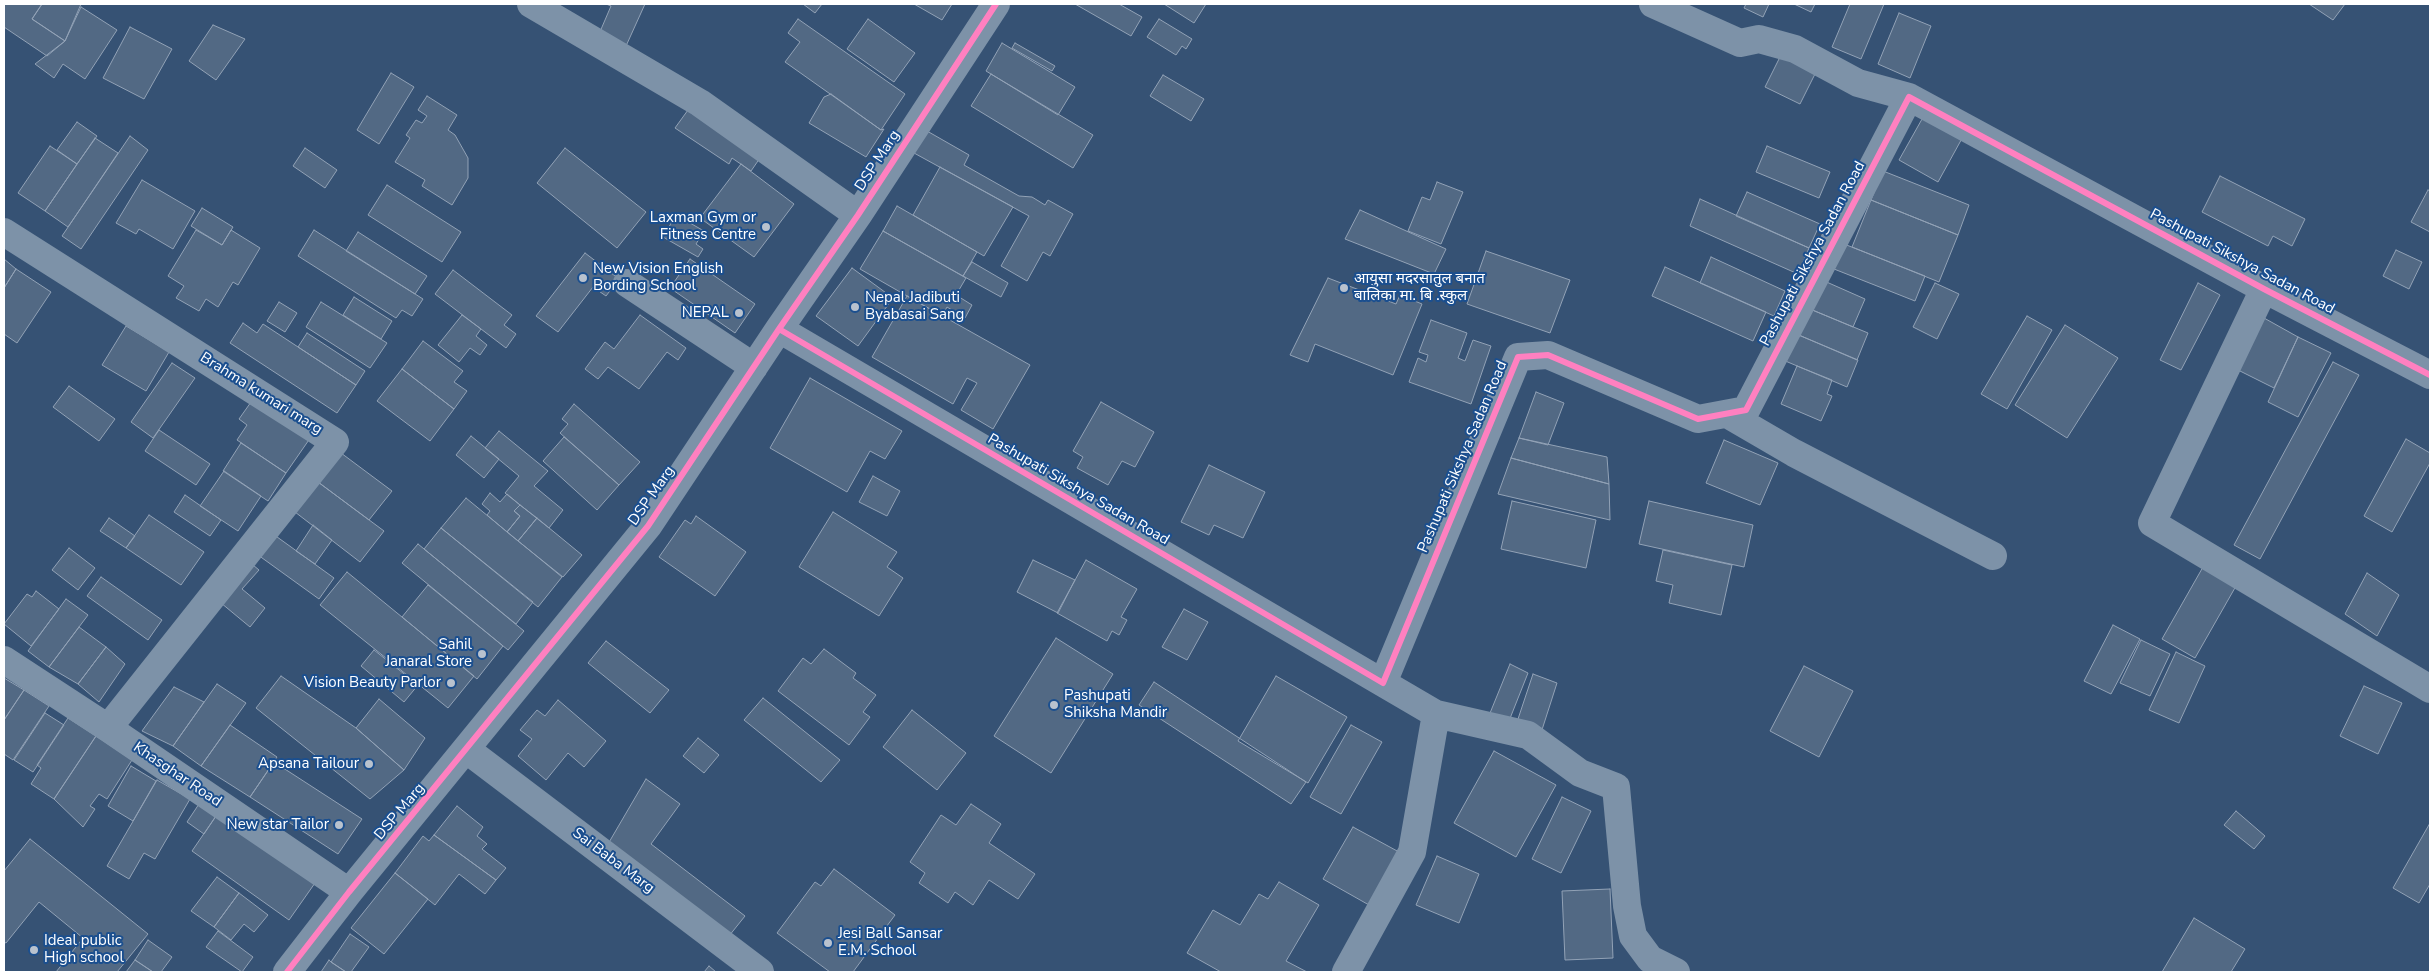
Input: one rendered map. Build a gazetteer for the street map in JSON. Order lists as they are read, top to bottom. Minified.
{"streets":{"street":["DSP Marg","Pashupati Sikshya Sadan Road","Brahma kumari marg","Khasghar Road","Sai Baba Marg"]},"crossings":[["DSP Marg","Pashupati Sikshya Sadan Road"],["DSP Marg","Khasghar Road"],["DSP Marg","Sai Baba Marg"],["Brahma kumari marg","Khasghar Road"]],"places":["Laxman Gym or Fitness Centre","New Vision English Bording School","आयुसा मदरसातुल बनात बालिका मा. बि .स्कुल","Nepal Jadibuti Byabasai Sang","NEPAL","Sahil Janaral Store","Vision Beauty Parlor","Pashupati Shiksha Mandir","Apsana Tailour","New star Tailor","Jesi Ball Sansar E.M. School","Ideal public High school"]}
